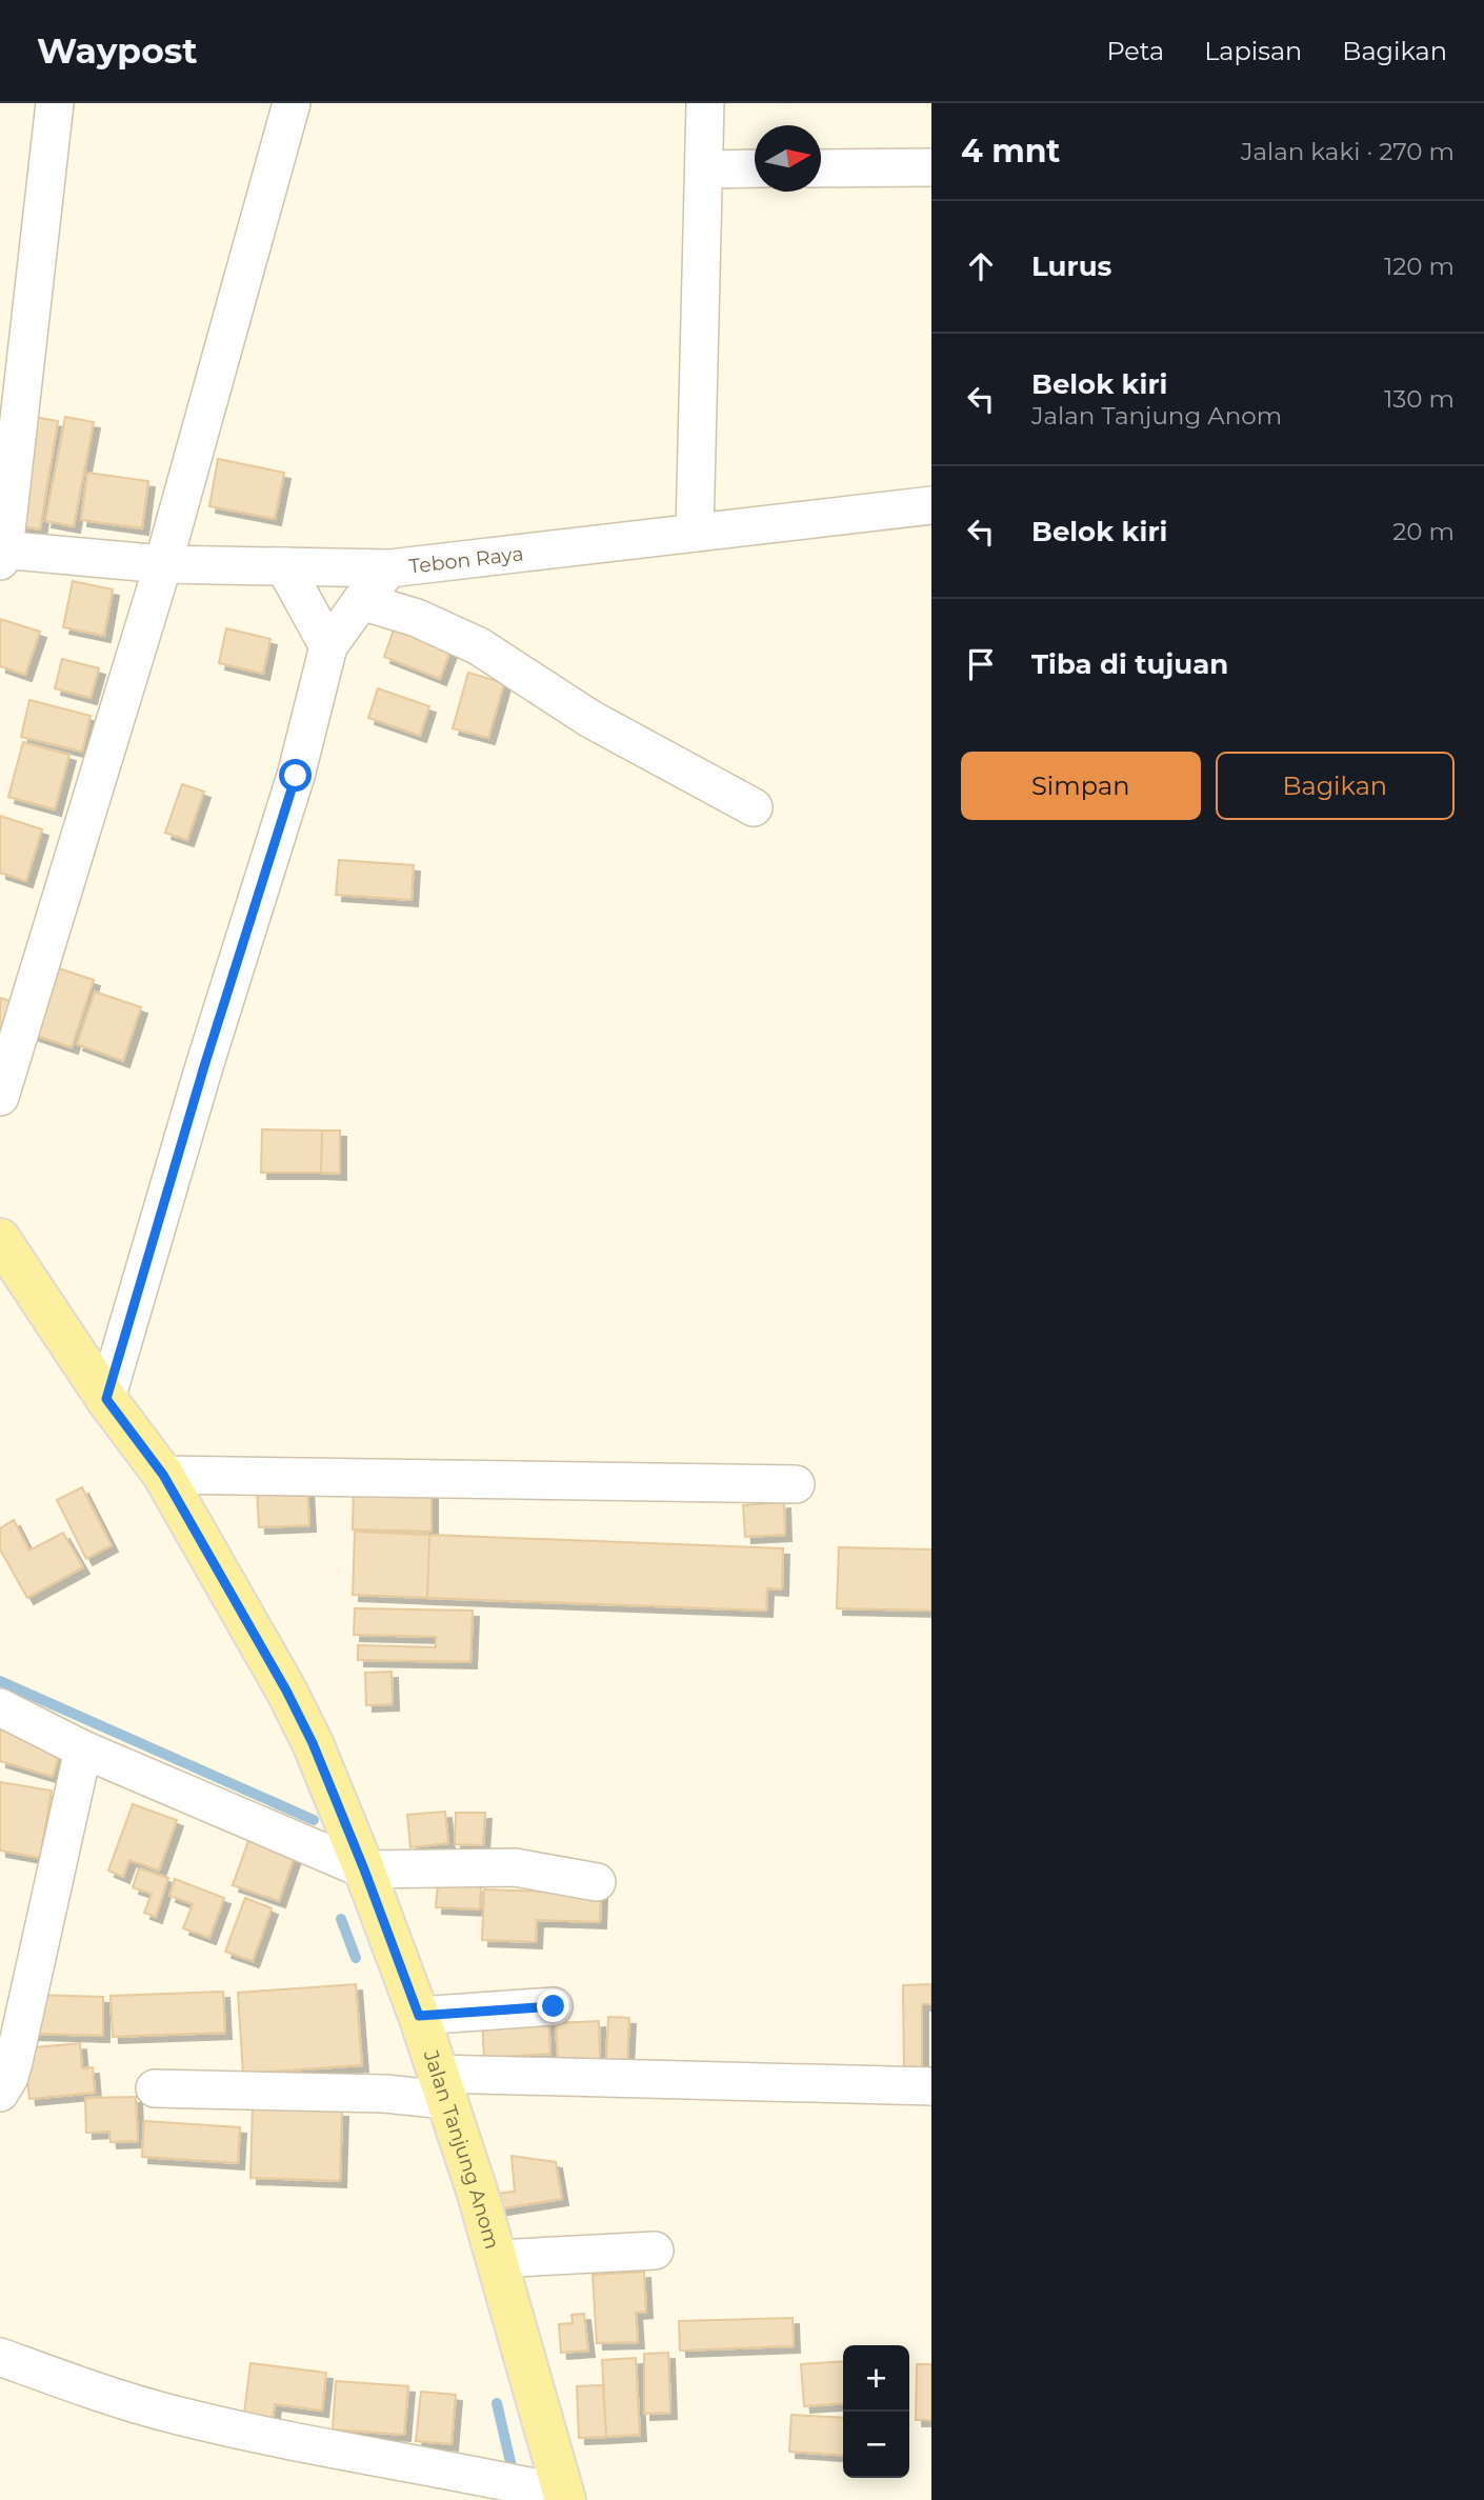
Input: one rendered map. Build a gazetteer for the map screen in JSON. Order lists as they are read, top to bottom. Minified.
{"streets":{"main road":["Jalan Tanjung Anom"],"street":["Tebon Raya"]},"north":"right","page":{"header":"Waypost","nav":["Peta","Lapisan","Bagikan"],"heading":["4 mnt","Jalan kaki · 270 m"],"list":[["Lurus","120 m"],["Belok kiri","Jalan Tanjung Anom","130 m"],["Belok kiri","20 m"],"Tiba di tujuan"],"buttons":["Simpan","Bagikan"],"map_buttons":["+","−"]}}
